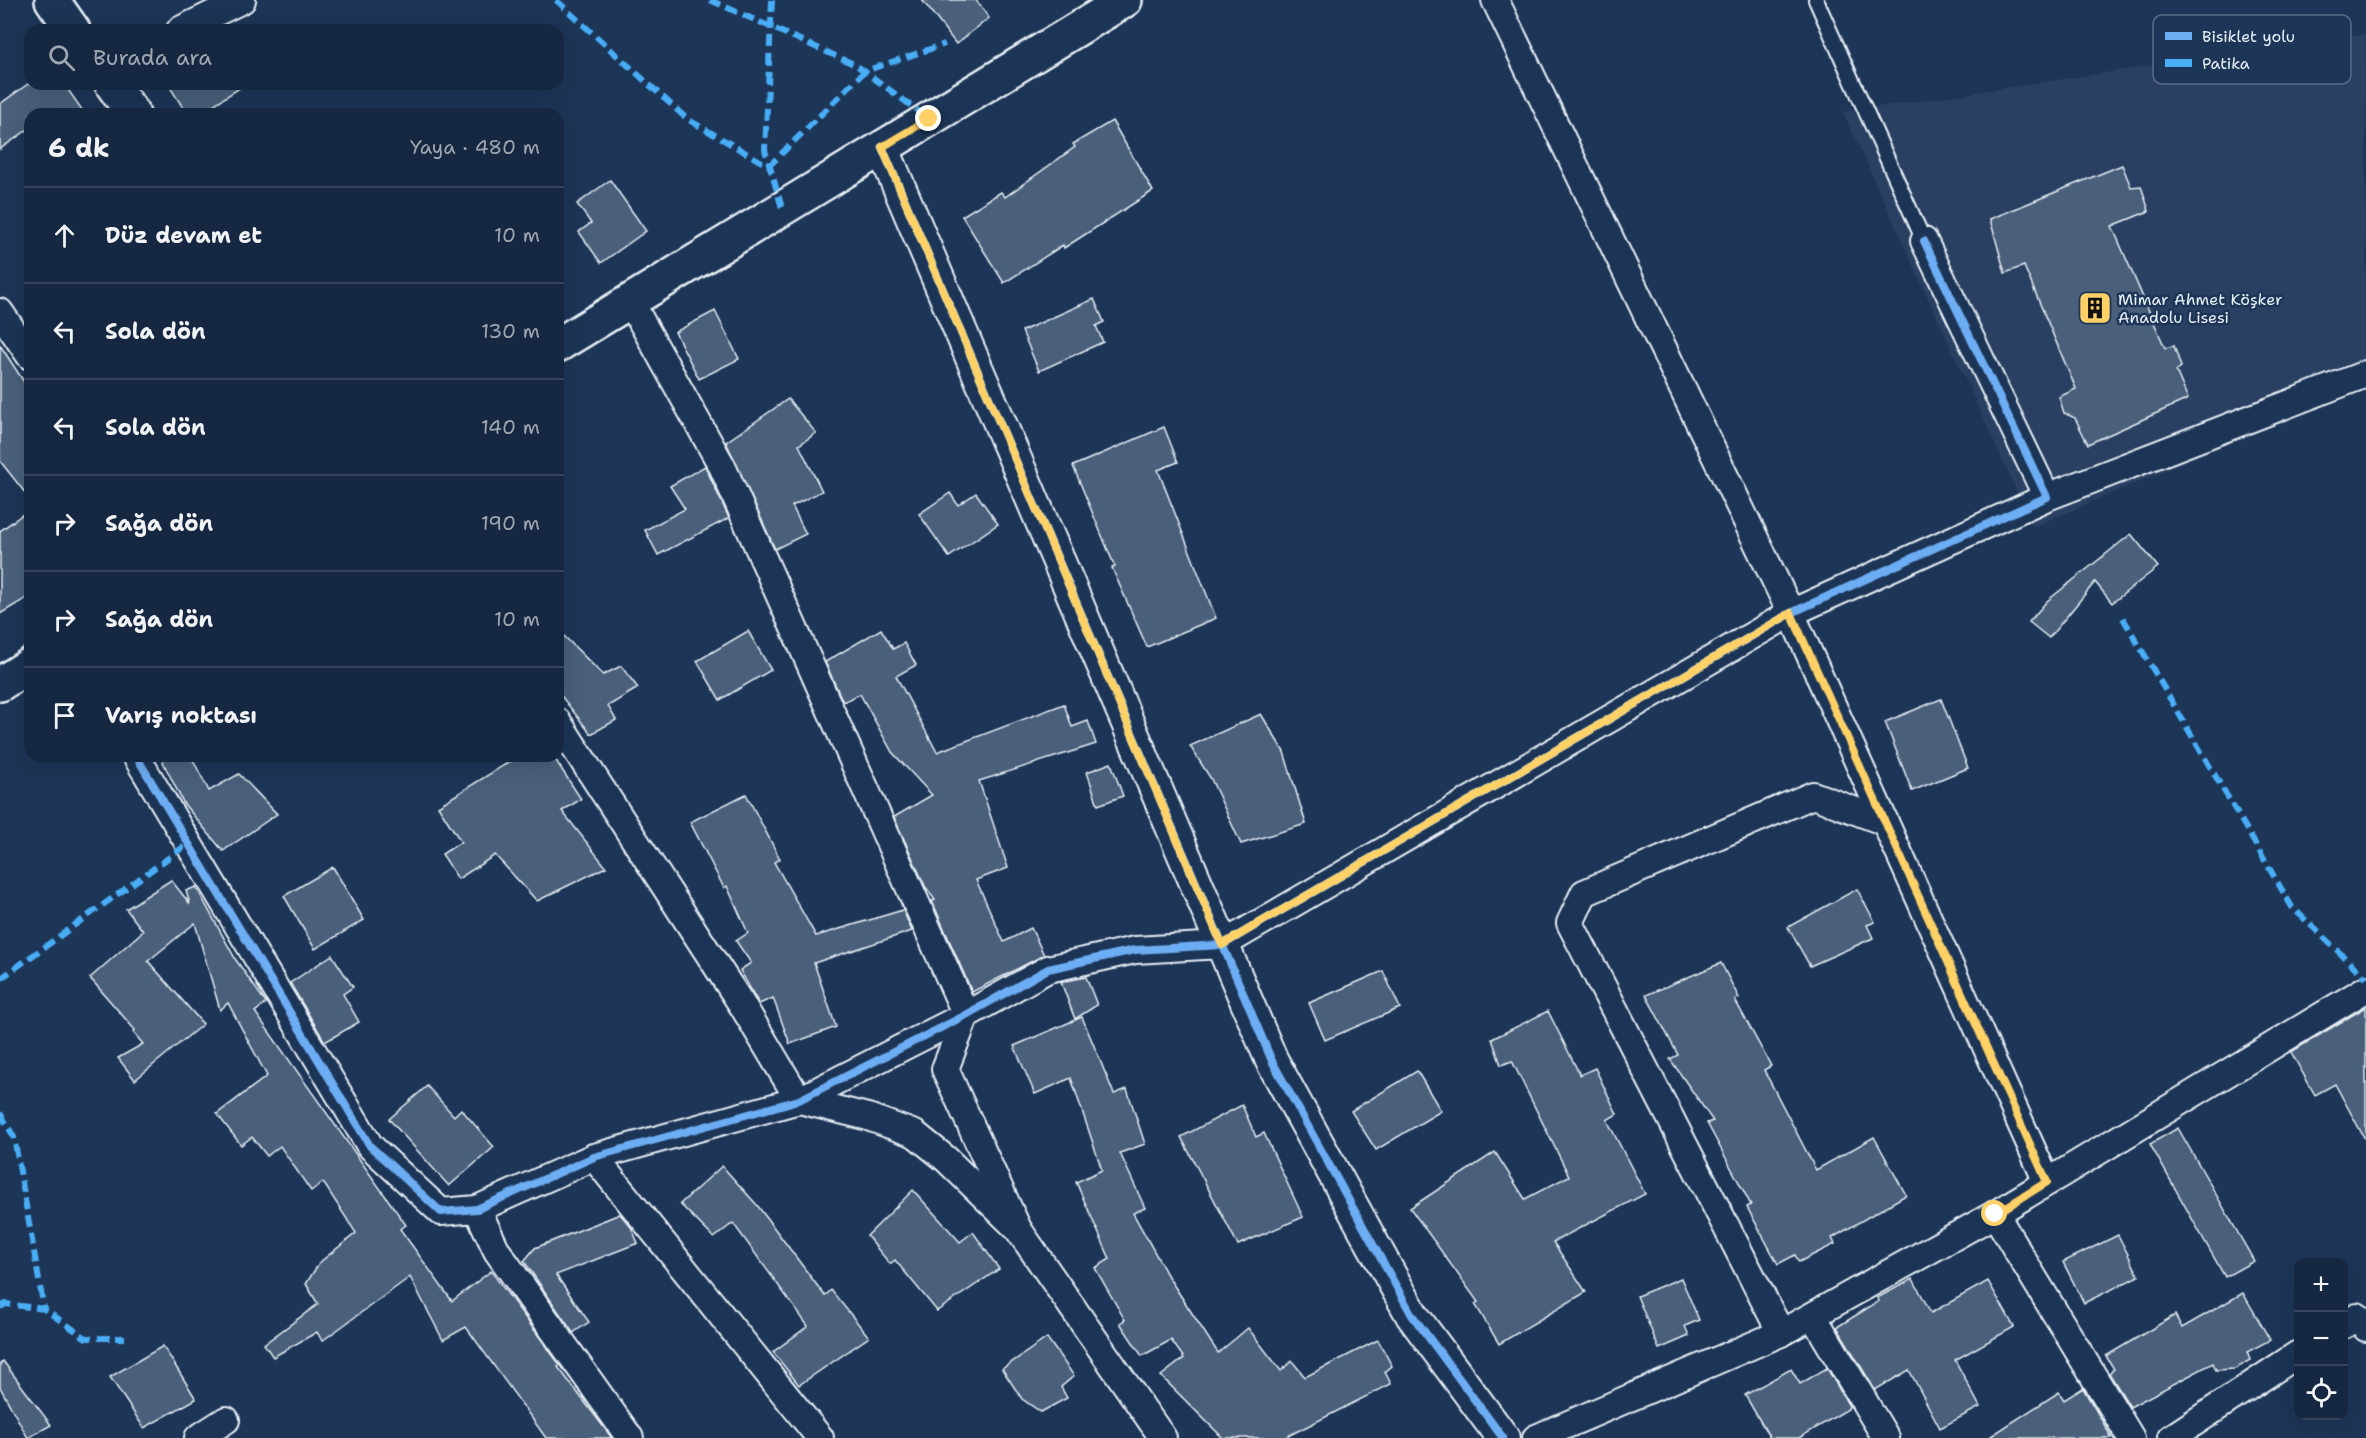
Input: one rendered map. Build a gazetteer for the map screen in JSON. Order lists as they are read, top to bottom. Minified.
{"places":{"building":["Mimar Ahmet Köşker Anadolu Lisesi"]},"legend":["Bisiklet yolu","Patika"],"page":{"search":"Burada ara","heading":["6 dk","Yaya · 480 m"],"list":[["Düz devam et","10 m"],["Sola dön","130 m"],["Sola dön","140 m"],["Sağa dön","190 m"],["Sağa dön","10 m"],"Varış noktası"],"map_buttons":["+","−"]}}
